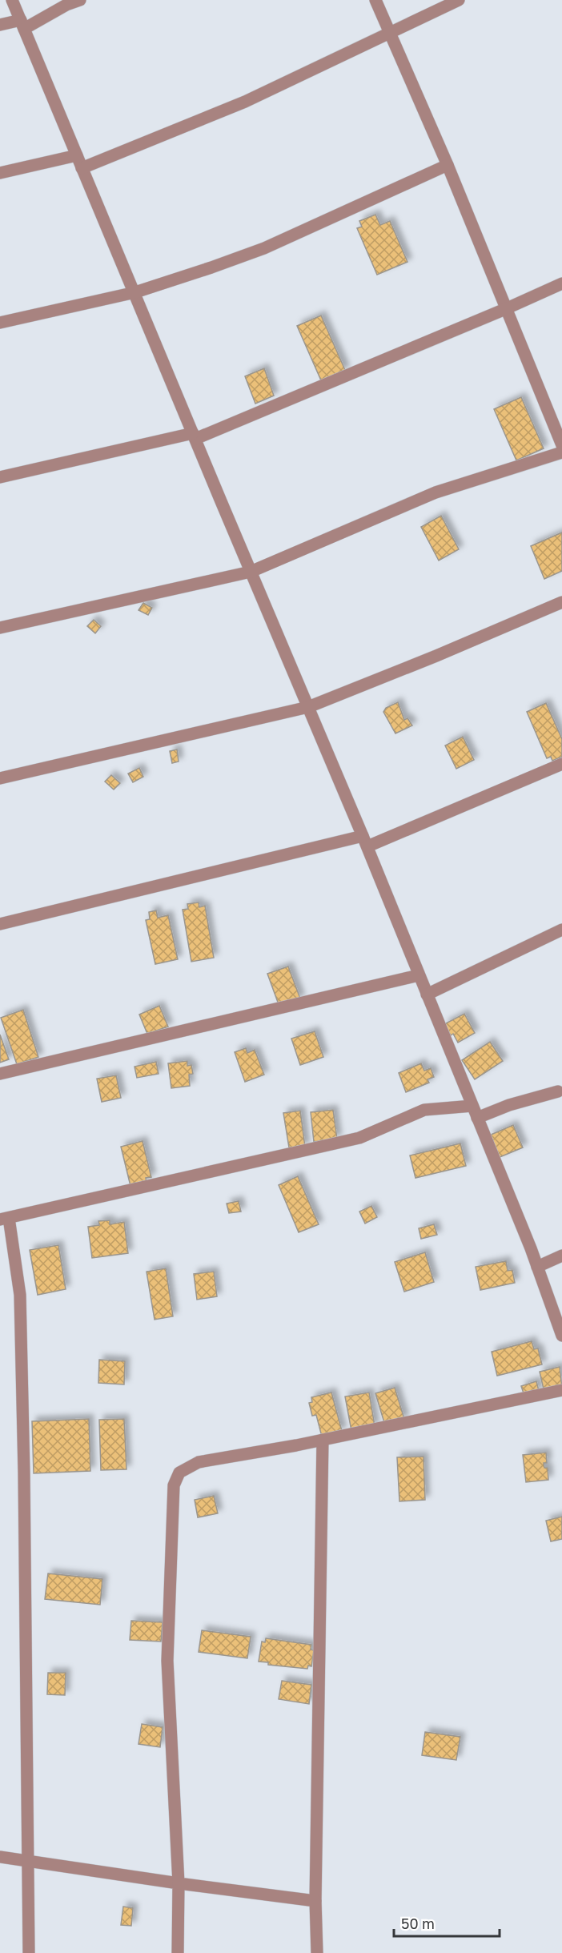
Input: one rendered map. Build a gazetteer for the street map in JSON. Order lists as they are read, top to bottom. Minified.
{"scale_bar":"50 m"}
